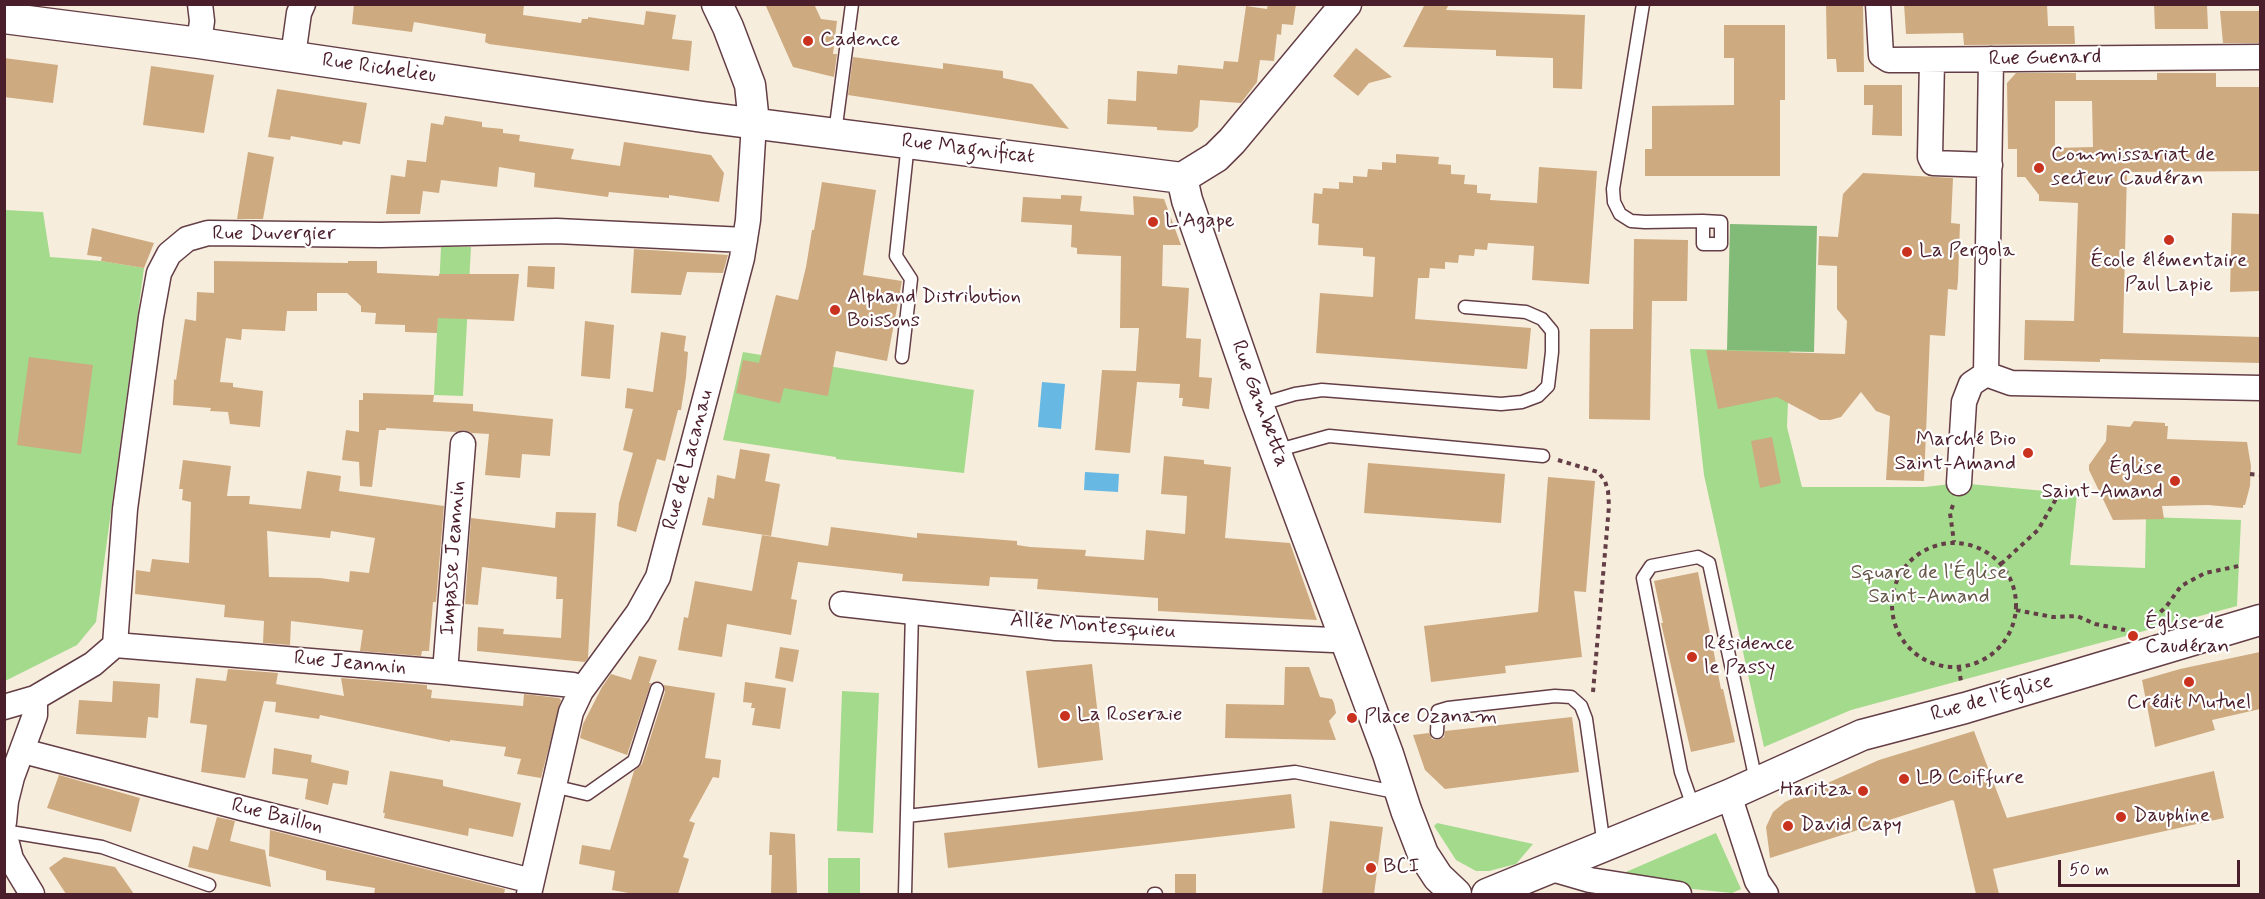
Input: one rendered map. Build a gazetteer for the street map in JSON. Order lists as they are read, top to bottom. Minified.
{"streets":{"street":["Rue Guenard","Rue Richelieu","Rue Magnificat","Rue Duvergier","Rue Gambetta","Rue de Lacanau","Impasse Jeannin","Allée Montesquieu","Rue Jeannin","Rue de l'Église","Rue Baillon"]},"crossings":[["Rue Richelieu","Rue Magnificat"],["Rue Richelieu","Rue de Lacanau"],["Rue Magnificat","Rue Gambetta"],["Rue Magnificat","Rue de Lacanau"],["Rue Duvergier","Rue de Lacanau"],["Rue Duvergier","Rue Jeannin"],["Rue Gambetta","Allée Montesquieu"],["Rue de Lacanau","Rue Jeannin"],["Rue de Lacanau","Rue Baillon"],["Impasse Jeannin","Rue Jeannin"]],"parks":["Square de l'Église Saint-Amand"],"places":["Cadence","Commissariat de secteur Caudéran","L'Agape","École élémentaire Paul Lapie","La Pergola","Alphand Distribution Boissons","Marché Bio Saint-Amand","Église Saint-Amand","Église de Caudéran","Résidence le Passy","Crédit Mutuel","La Roseraie","Place Ozanam","LB Coiffure","Haritza","Dauphine","David Capy","BCI"],"scale_bar":"50 m"}
